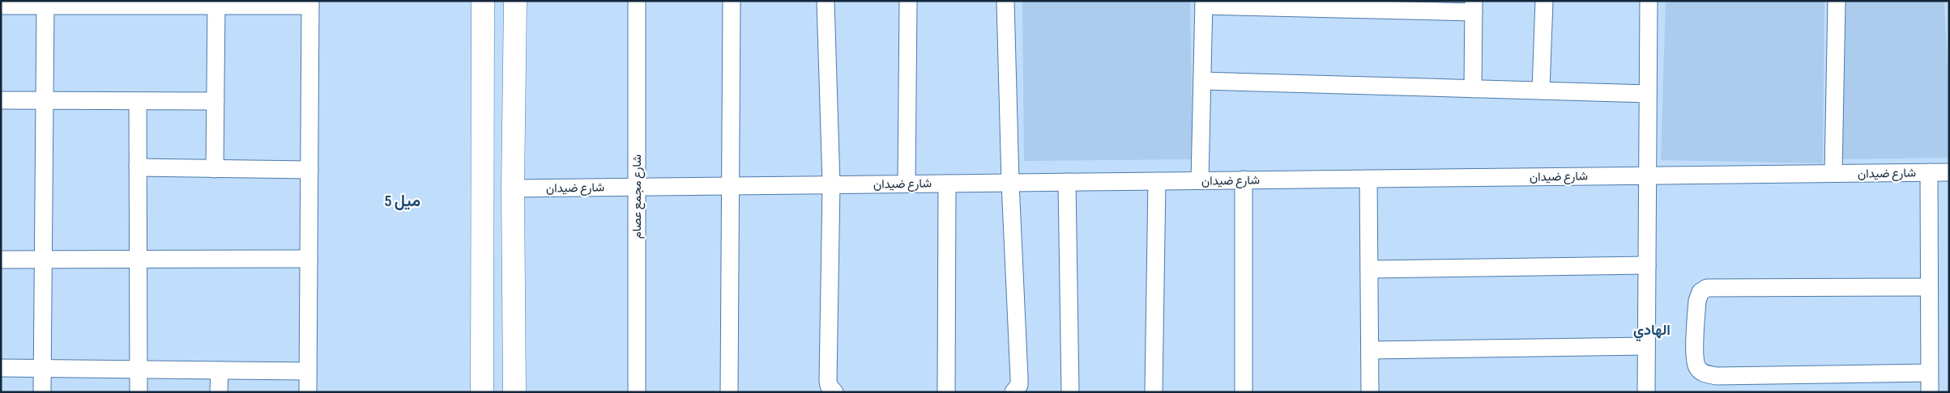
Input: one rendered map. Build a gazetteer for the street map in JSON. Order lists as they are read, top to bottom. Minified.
{"streets":{"street":["شارع ضيدان","شارع مجمع عصام"]},"crossings":[["شارع ضيدان","شارع مجمع عصام"]],"districts":["5 ميل","الهادي"]}
